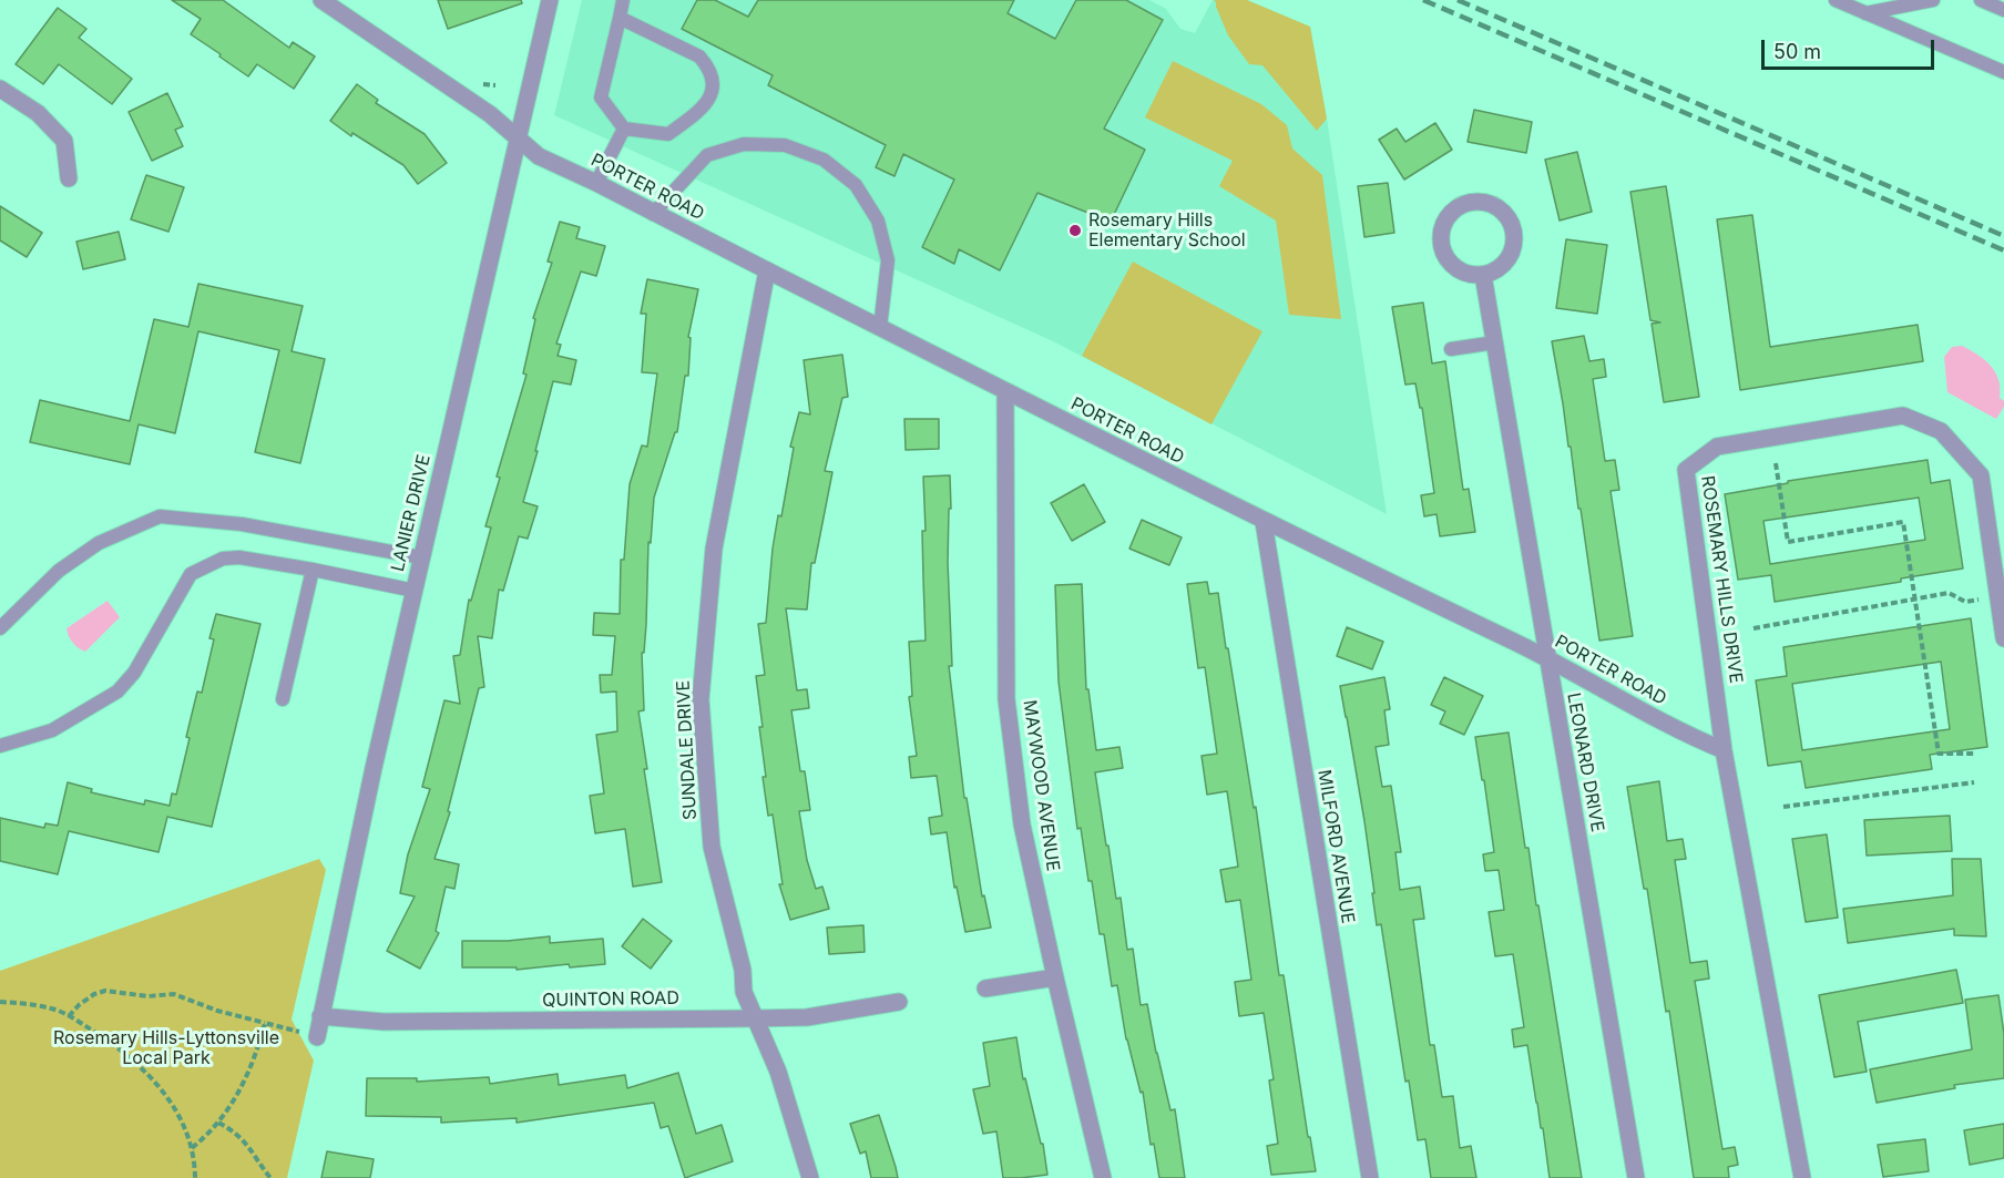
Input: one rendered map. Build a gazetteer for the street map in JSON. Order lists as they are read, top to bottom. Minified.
{"streets":{"street":["PORTER ROAD","LANIER DRIVE","ROSEMARY HILLS DRIVE","SUNDALE DRIVE","LEONARD DRIVE","MAYWOOD AVENUE","MILFORD AVENUE","QUINTON ROAD"]},"crossings":[["PORTER ROAD","LANIER DRIVE"],["PORTER ROAD","ROSEMARY HILLS DRIVE"],["PORTER ROAD","SUNDALE DRIVE"],["PORTER ROAD","LEONARD DRIVE"],["PORTER ROAD","MAYWOOD AVENUE"],["PORTER ROAD","MILFORD AVENUE"],["LANIER DRIVE","QUINTON ROAD"],["SUNDALE DRIVE","QUINTON ROAD"]],"parks":["Rosemary Hills-Lyttonsville Local Park"],"places":["Rosemary Hills Elementary School"],"scale_bar":"50 m"}
